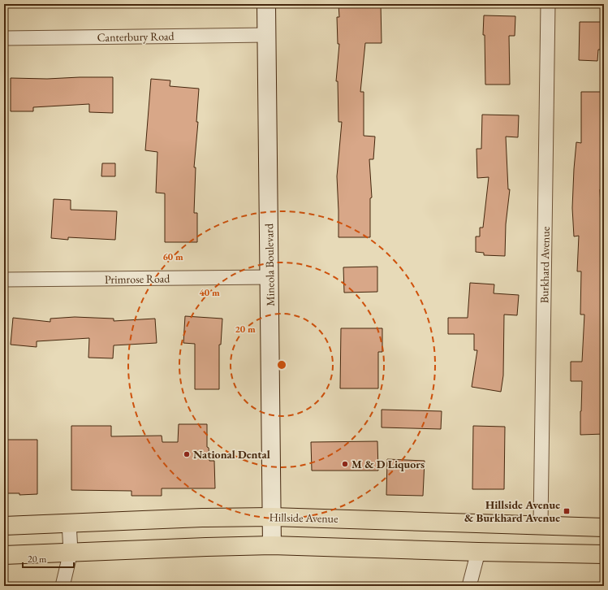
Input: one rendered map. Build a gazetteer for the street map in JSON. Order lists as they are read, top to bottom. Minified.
{"streets":{"main road":["Mineola Boulevard","Hillside Avenue"],"street":["Canterbury Road","Burkhard Avenue","Primrose Road"]},"crossings":[["Canterbury Road","Mineola Boulevard"],["Mineola Boulevard","Primrose Road"],["Mineola Boulevard","Hillside Avenue"],["Burkhard Avenue","Hillside Avenue"]],"places":{"other":["National Dental","M & D Liquors"],"transit":["Hillside Avenue & Burkhard Avenue"]},"scale_bar":"20 m","rings":["60 m","40 m","20 m"]}
